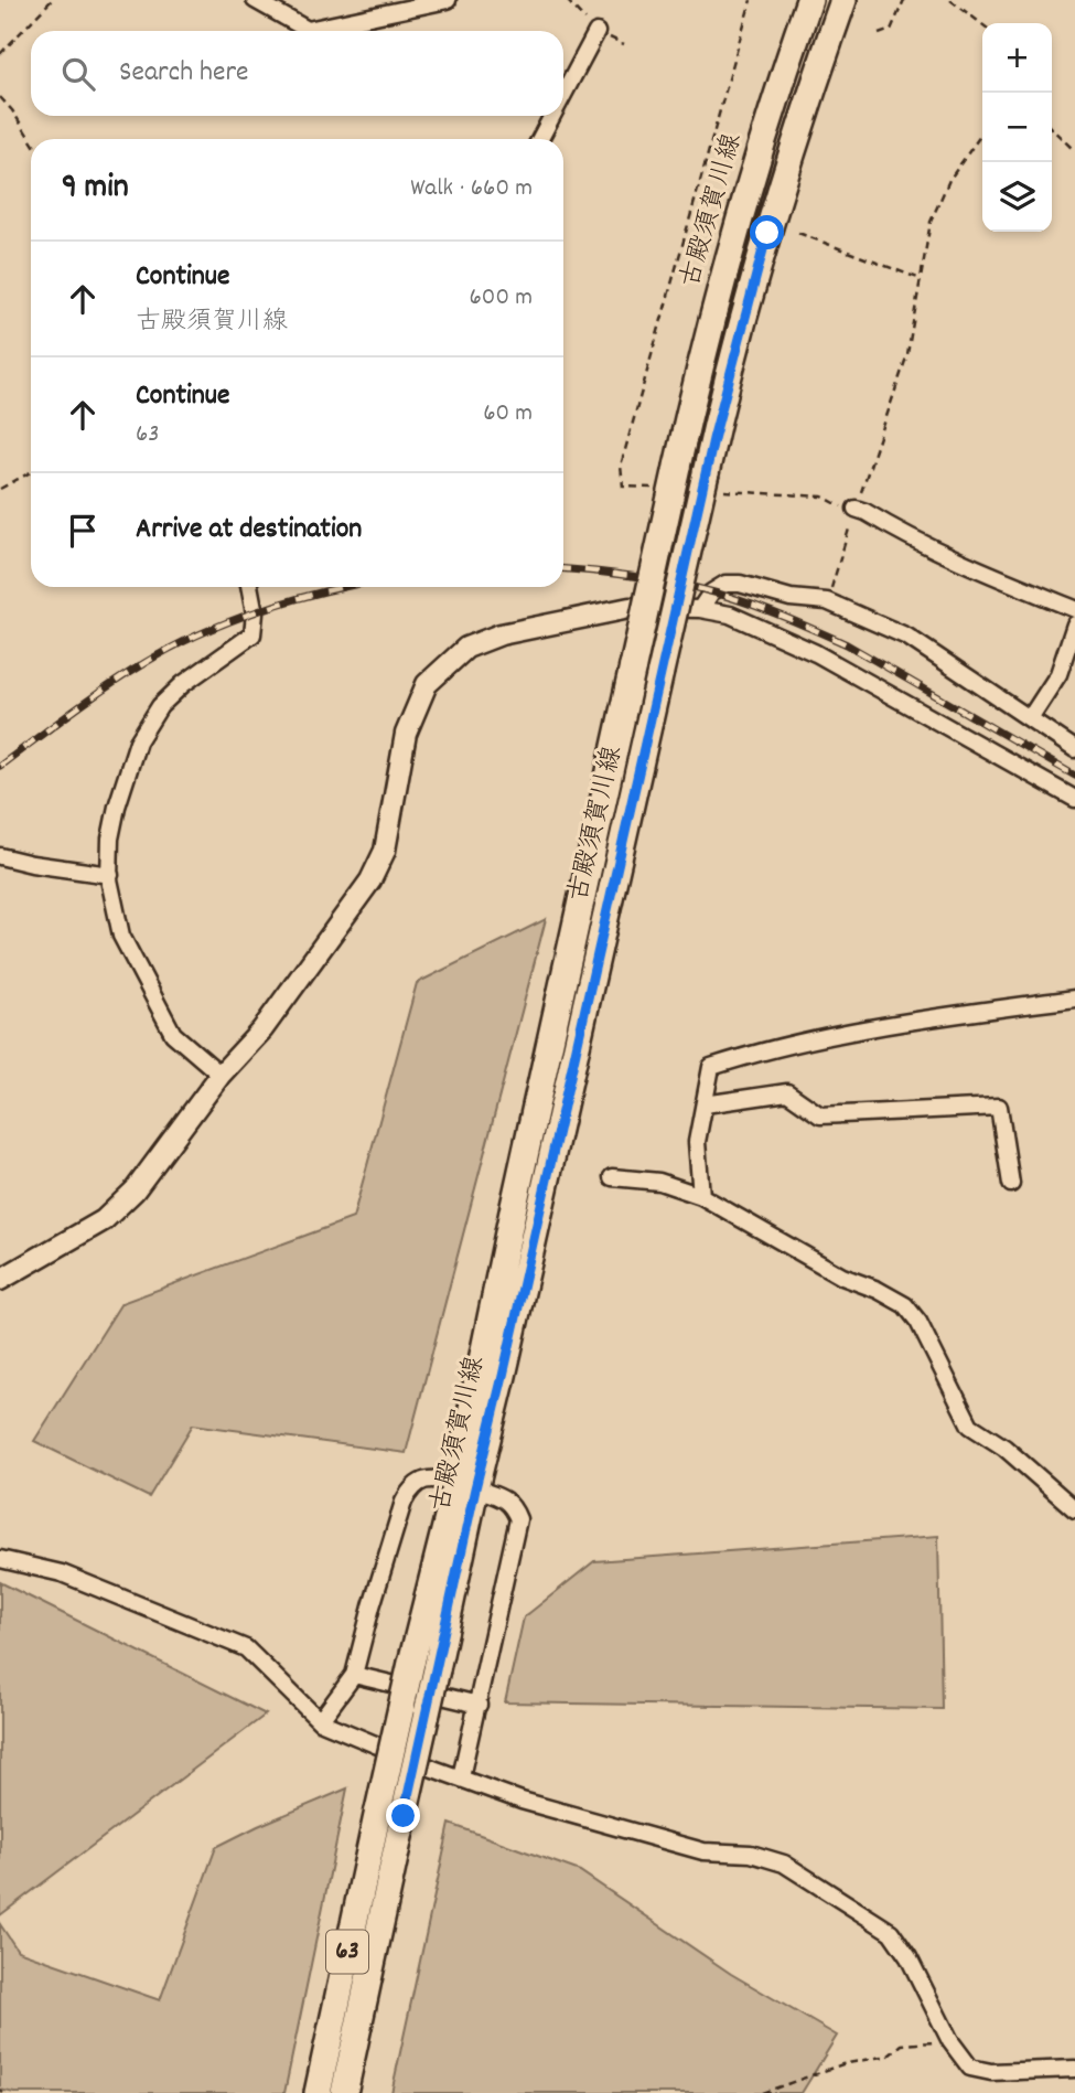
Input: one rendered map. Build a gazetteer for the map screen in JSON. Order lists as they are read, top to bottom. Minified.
{"streets":{"main road":["古殿須賀川線","63"]},"page":{"map_buttons":["+","−"],"search":"Search here","heading":["9 min","Walk · 660 m"],"list":[["Continue","古殿須賀川線","600 m"],["Continue","63","60 m"],"Arrive at destination"]}}
